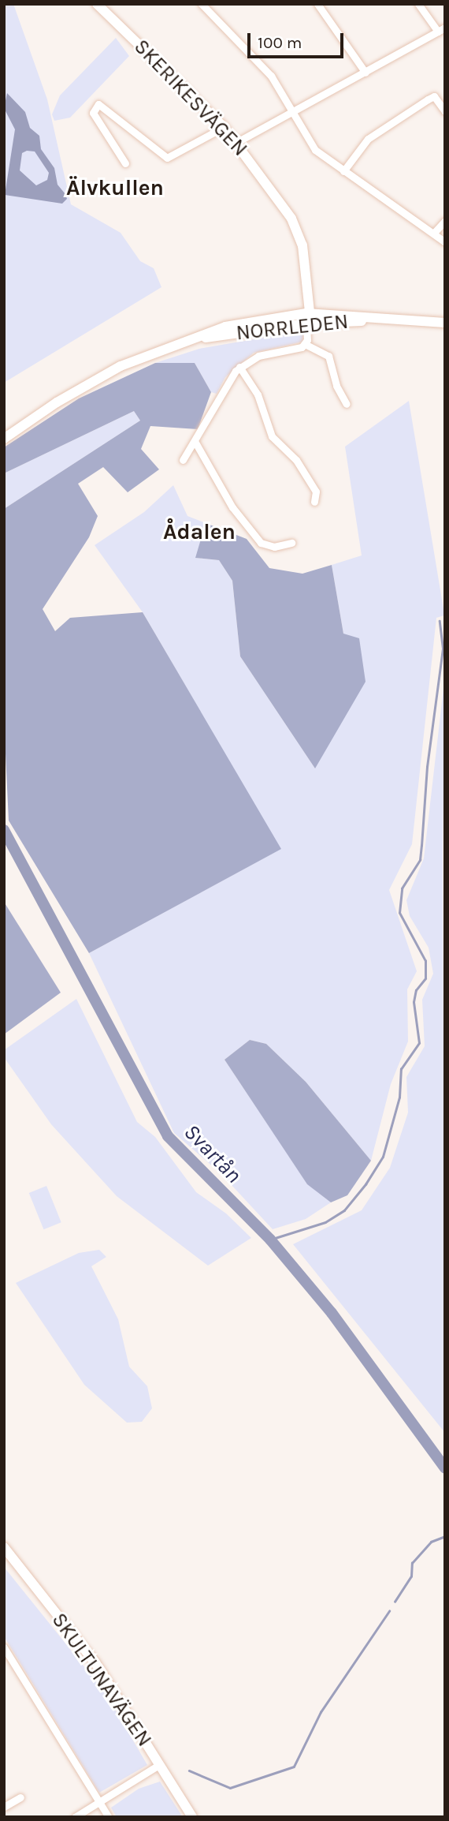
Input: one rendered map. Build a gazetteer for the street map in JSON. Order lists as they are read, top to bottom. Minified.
{"streets":{"main road":["SKERIKESVÄGEN","NORRLEDEN","SKULTUNAVÄGEN"]},"crossings":[["SKERIKESVÄGEN","NORRLEDEN"]],"districts":["Älvkullen","Ådalen"],"water":["Svartån"],"scale_bar":"100 m"}
